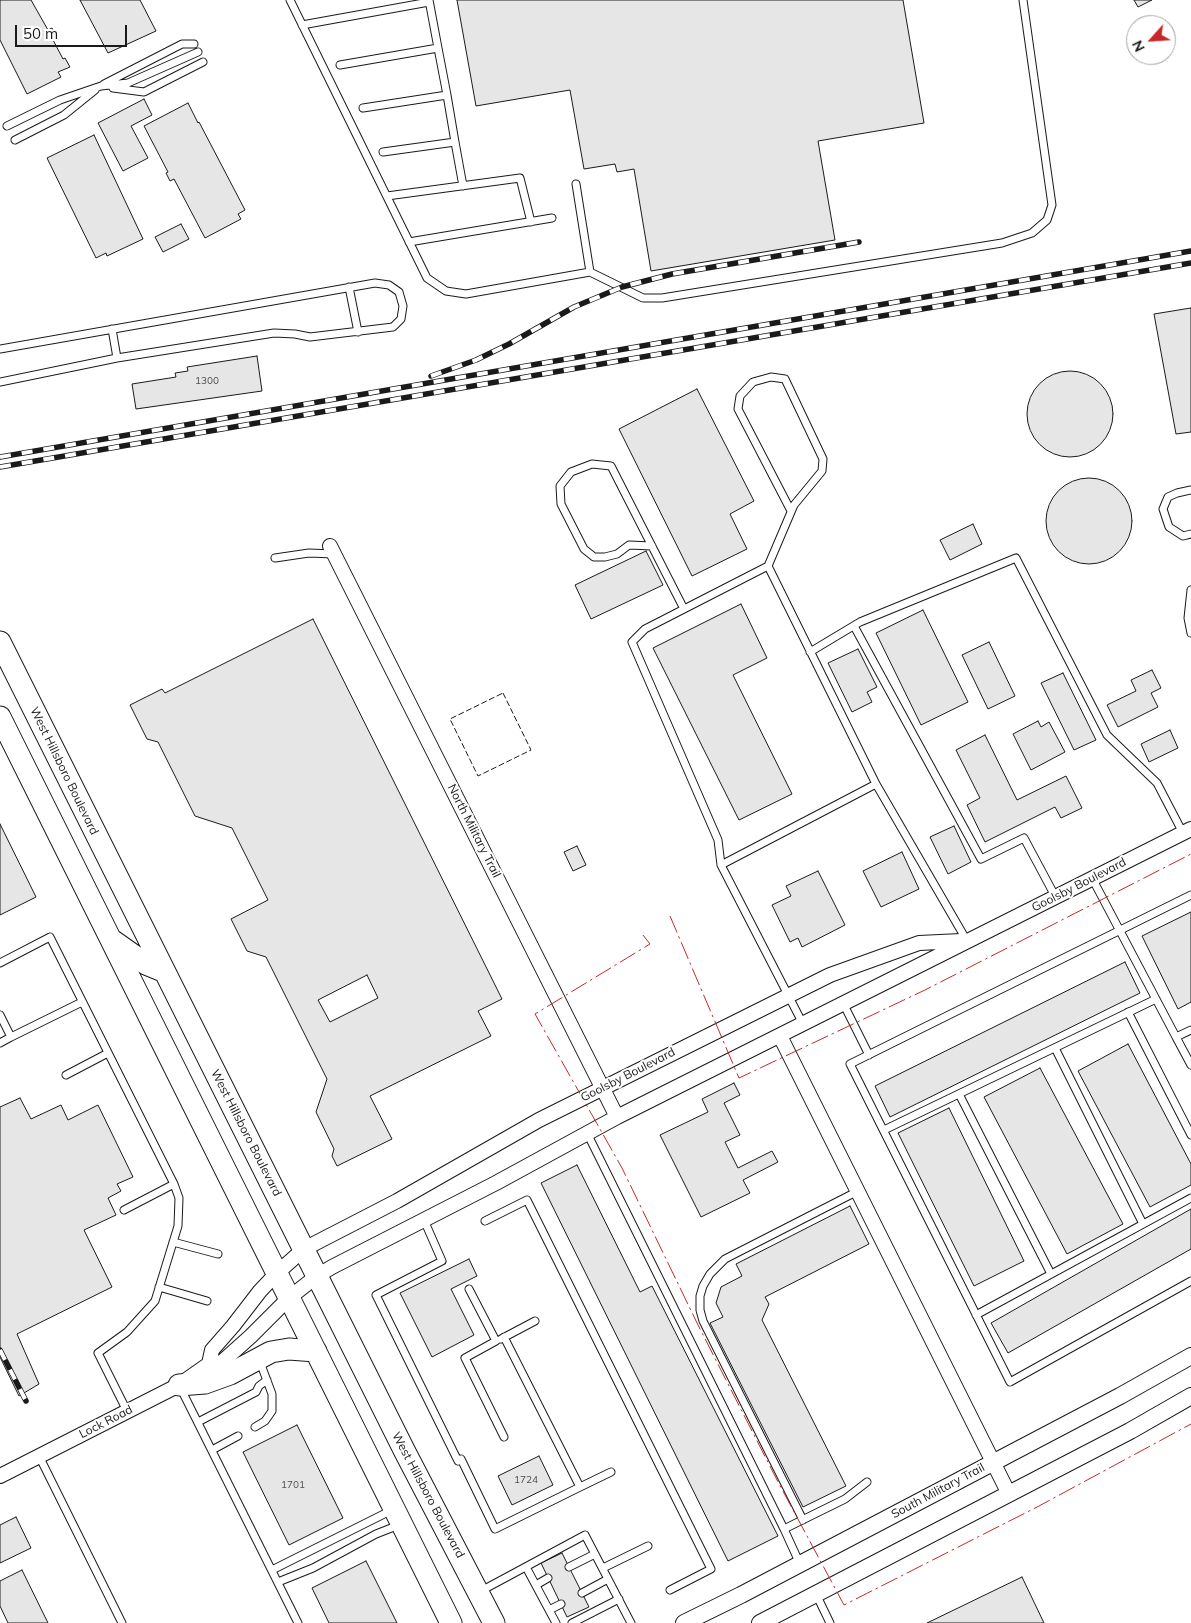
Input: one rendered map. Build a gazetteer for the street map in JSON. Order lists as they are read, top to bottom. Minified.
{"streets":{"main road":["West Hillsboro Boulevard"],"street":["North Military Trail","Goolsby Boulevard","Lock Road","South Military Trail"]},"crossings":[["West Hillsboro Boulevard","Goolsby Boulevard"],["North Military Trail","Goolsby Boulevard"]],"house_numbers":["1300","1724","1701"],"scale_bar":"50 m","north":"bottom left"}
